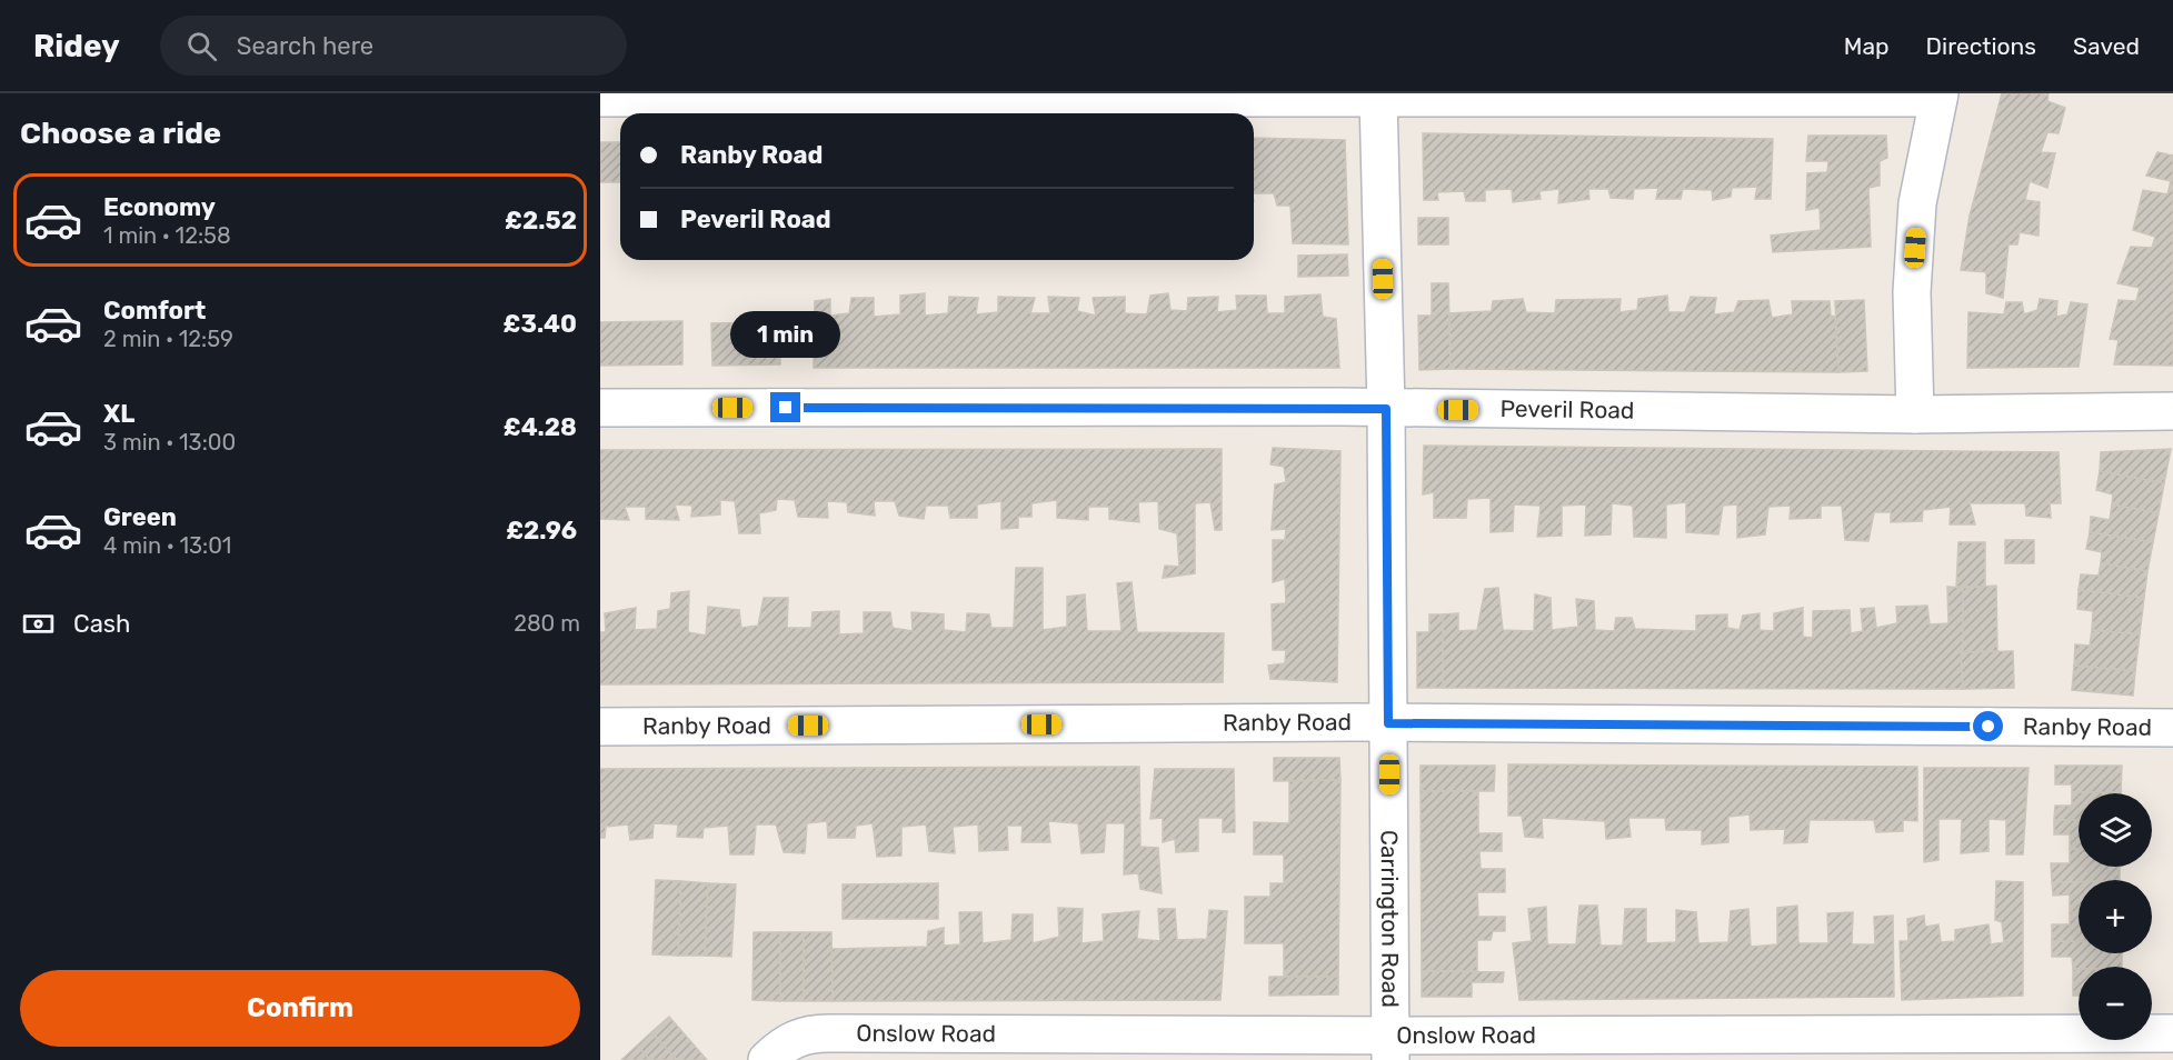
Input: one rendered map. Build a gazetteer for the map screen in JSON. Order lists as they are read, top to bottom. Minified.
{"streets":{"street":["Peveril Road","Ranby Road","Carrington Road","Onslow Road"]},"crossings":[["Peveril Road","Carrington Road"],["Ranby Road","Carrington Road"],["Carrington Road","Onslow Road"]],"page":{"header":"Ridey","search":"Search here","nav":["Map","Directions","Saved"],"heading":"Choose a ride","banner":["Ranby Road","Peveril Road"],"list":[{"name":"Economy","note":"1 min · 12:58","value":"£2.52"},{"name":"Comfort","note":"2 min · 12:59","value":"£3.40"},{"name":"XL","note":"3 min · 13:00","value":"£4.28"},{"name":"Green","note":"4 min · 13:01","value":"£2.96"}],"bubble":"1 min","pay":["Cash","280 m"],"map_buttons":["+","−"],"buttons":"Confirm"}}
